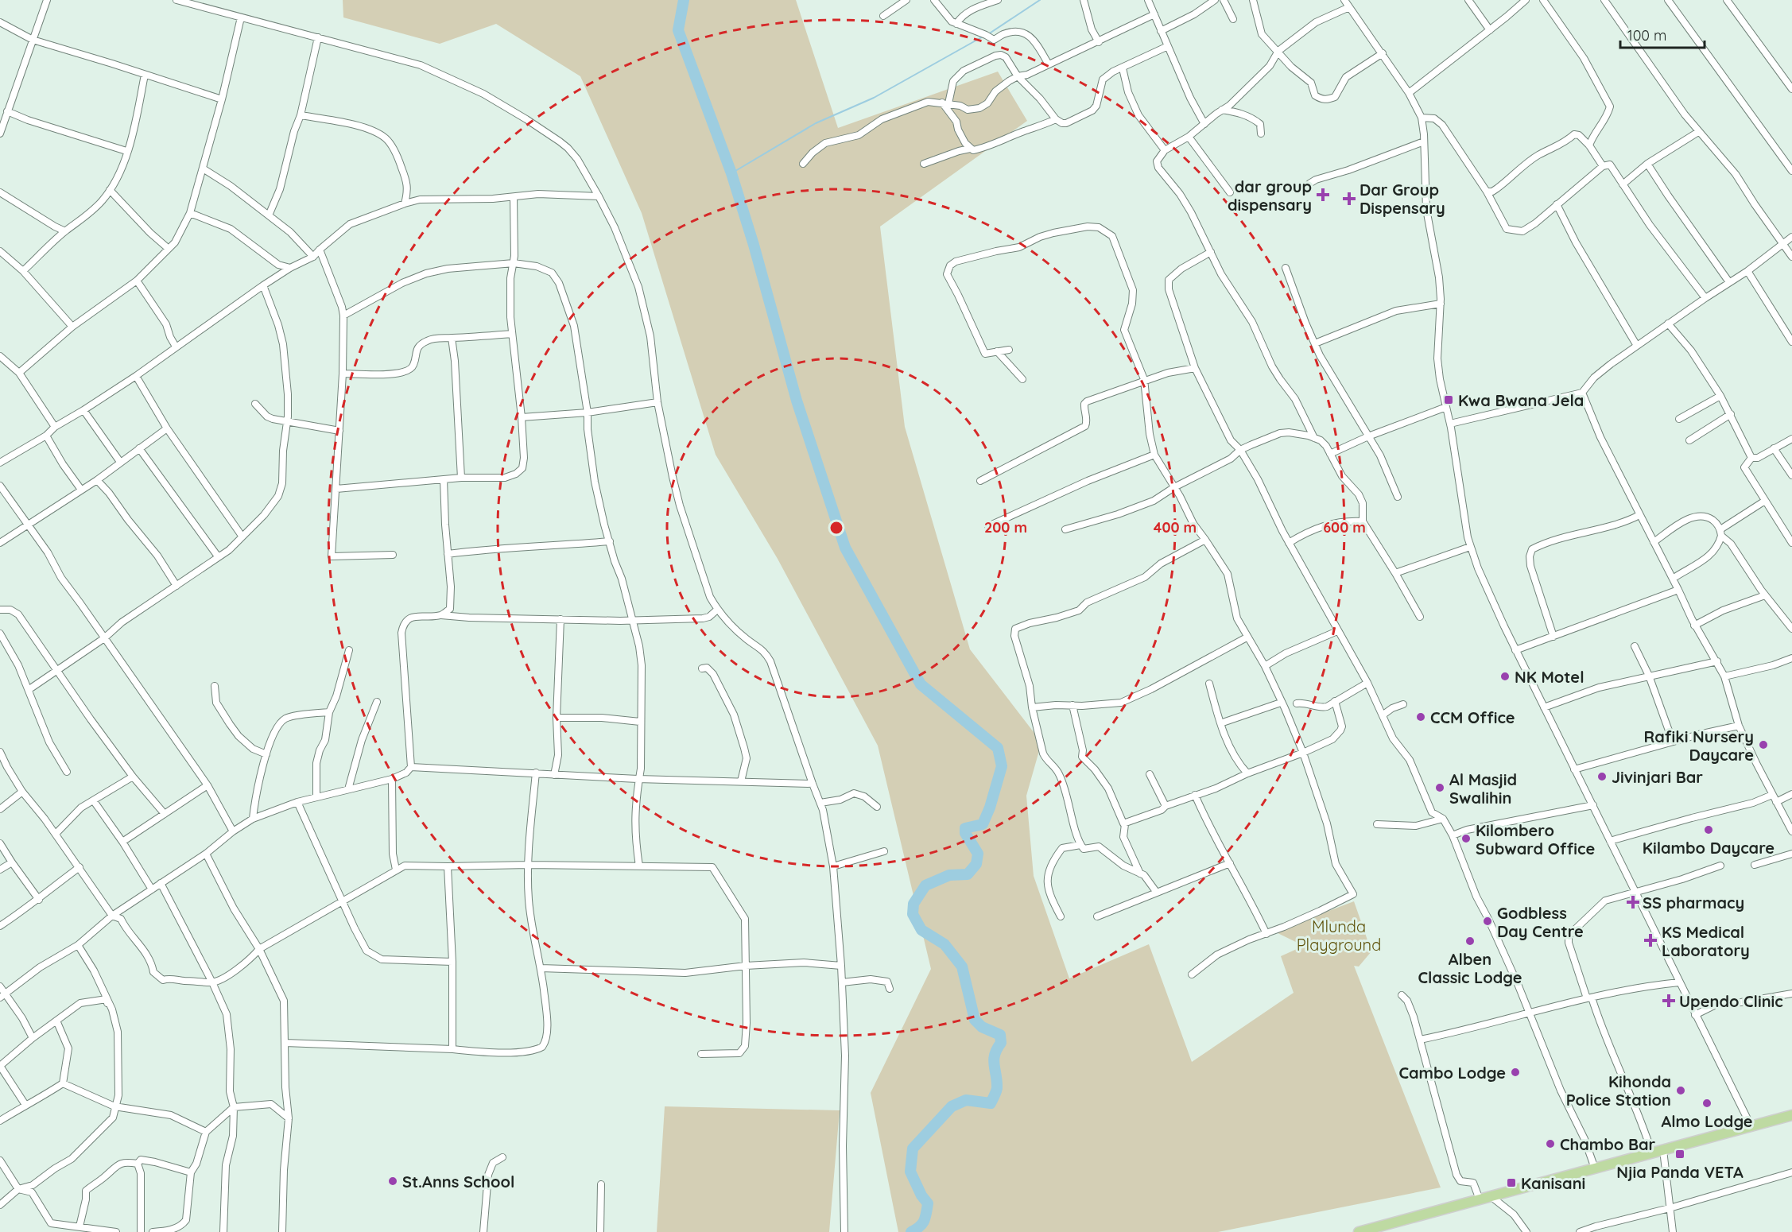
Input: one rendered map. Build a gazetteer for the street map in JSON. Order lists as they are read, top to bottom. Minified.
{"parks":["Mlunda Playground"],"places":{"health":["dar group dispensary","Dar Group Dispensary","SS pharmacy","KS Medical Laboratory","Upendo Clinic"],"transit":["Kwa Bwana Jela","Njia Panda VETA","Kanisani"],"other":["NK Motel","CCM Office","Rafiki Nursery Daycare","Jivinjari Bar","Al Masjid Swalihin","Kilambo Daycare","Kilombero Subward Office","Godbless Day Centre","Alben Classic Lodge","Cambo Lodge","Kihonda Police Station","Almo Lodge","Chambo Bar","St.Anns School"]},"scale_bar":"100 m","rings":["200 m","400 m","600 m"]}
